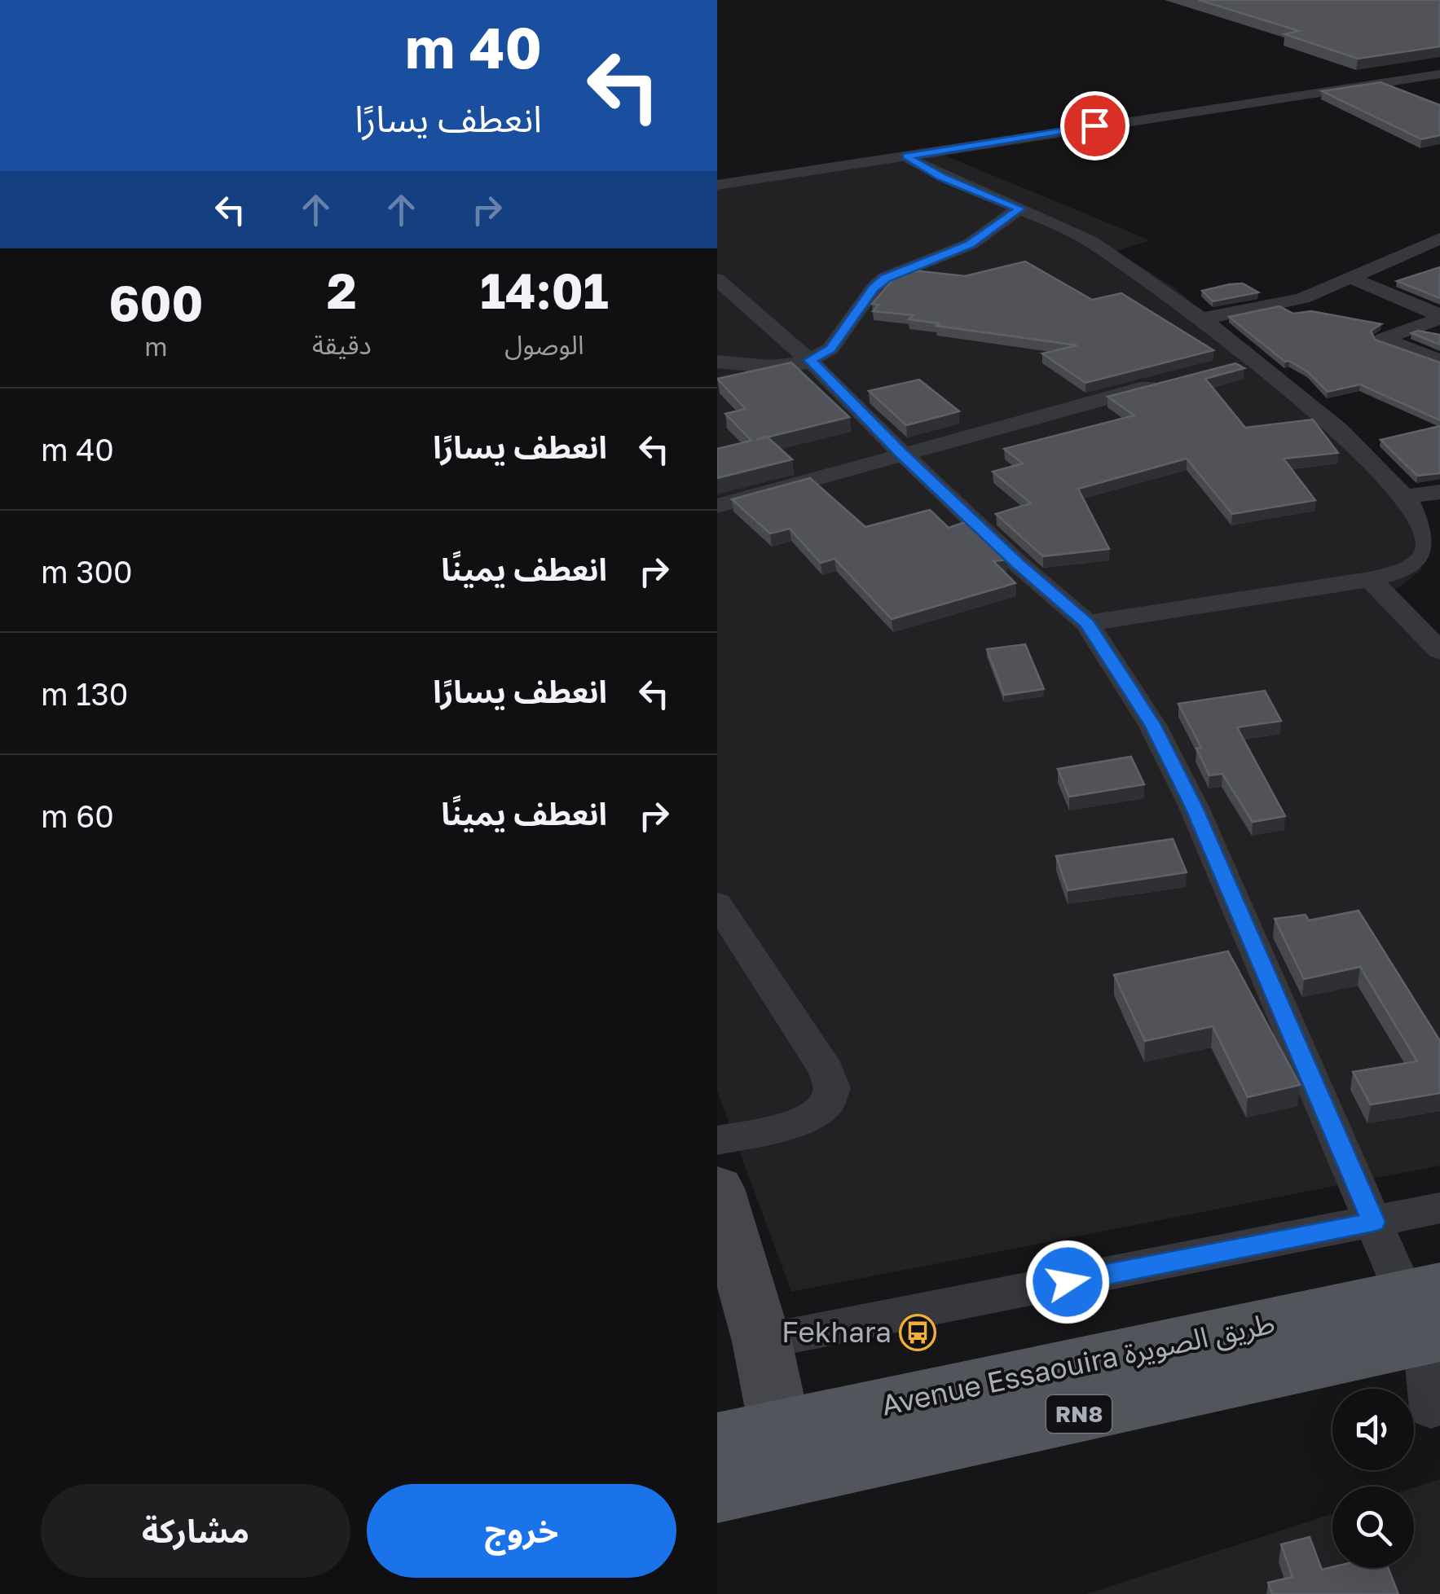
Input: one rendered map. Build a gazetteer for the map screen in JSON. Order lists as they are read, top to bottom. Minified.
{"streets":{"main road":["Avenue Essaouira طريق الصويرة","RN8"]},"places":{"bus stop":["Fekhara"]},"page":{"turn":["40 m","انعطف يسارًا"],"eta":["14:01","الوصول","2","دقيقة","600","m"],"list":[{"name":"انعطف يسارًا","value":"40 m"},{"name":"انعطف يمينًا","value":"300 m"},{"name":"انعطف يسارًا","value":"130 m"},{"name":"انعطف يمينًا","value":"60 m"}],"buttons":["خروج","مشاركة"]}}
